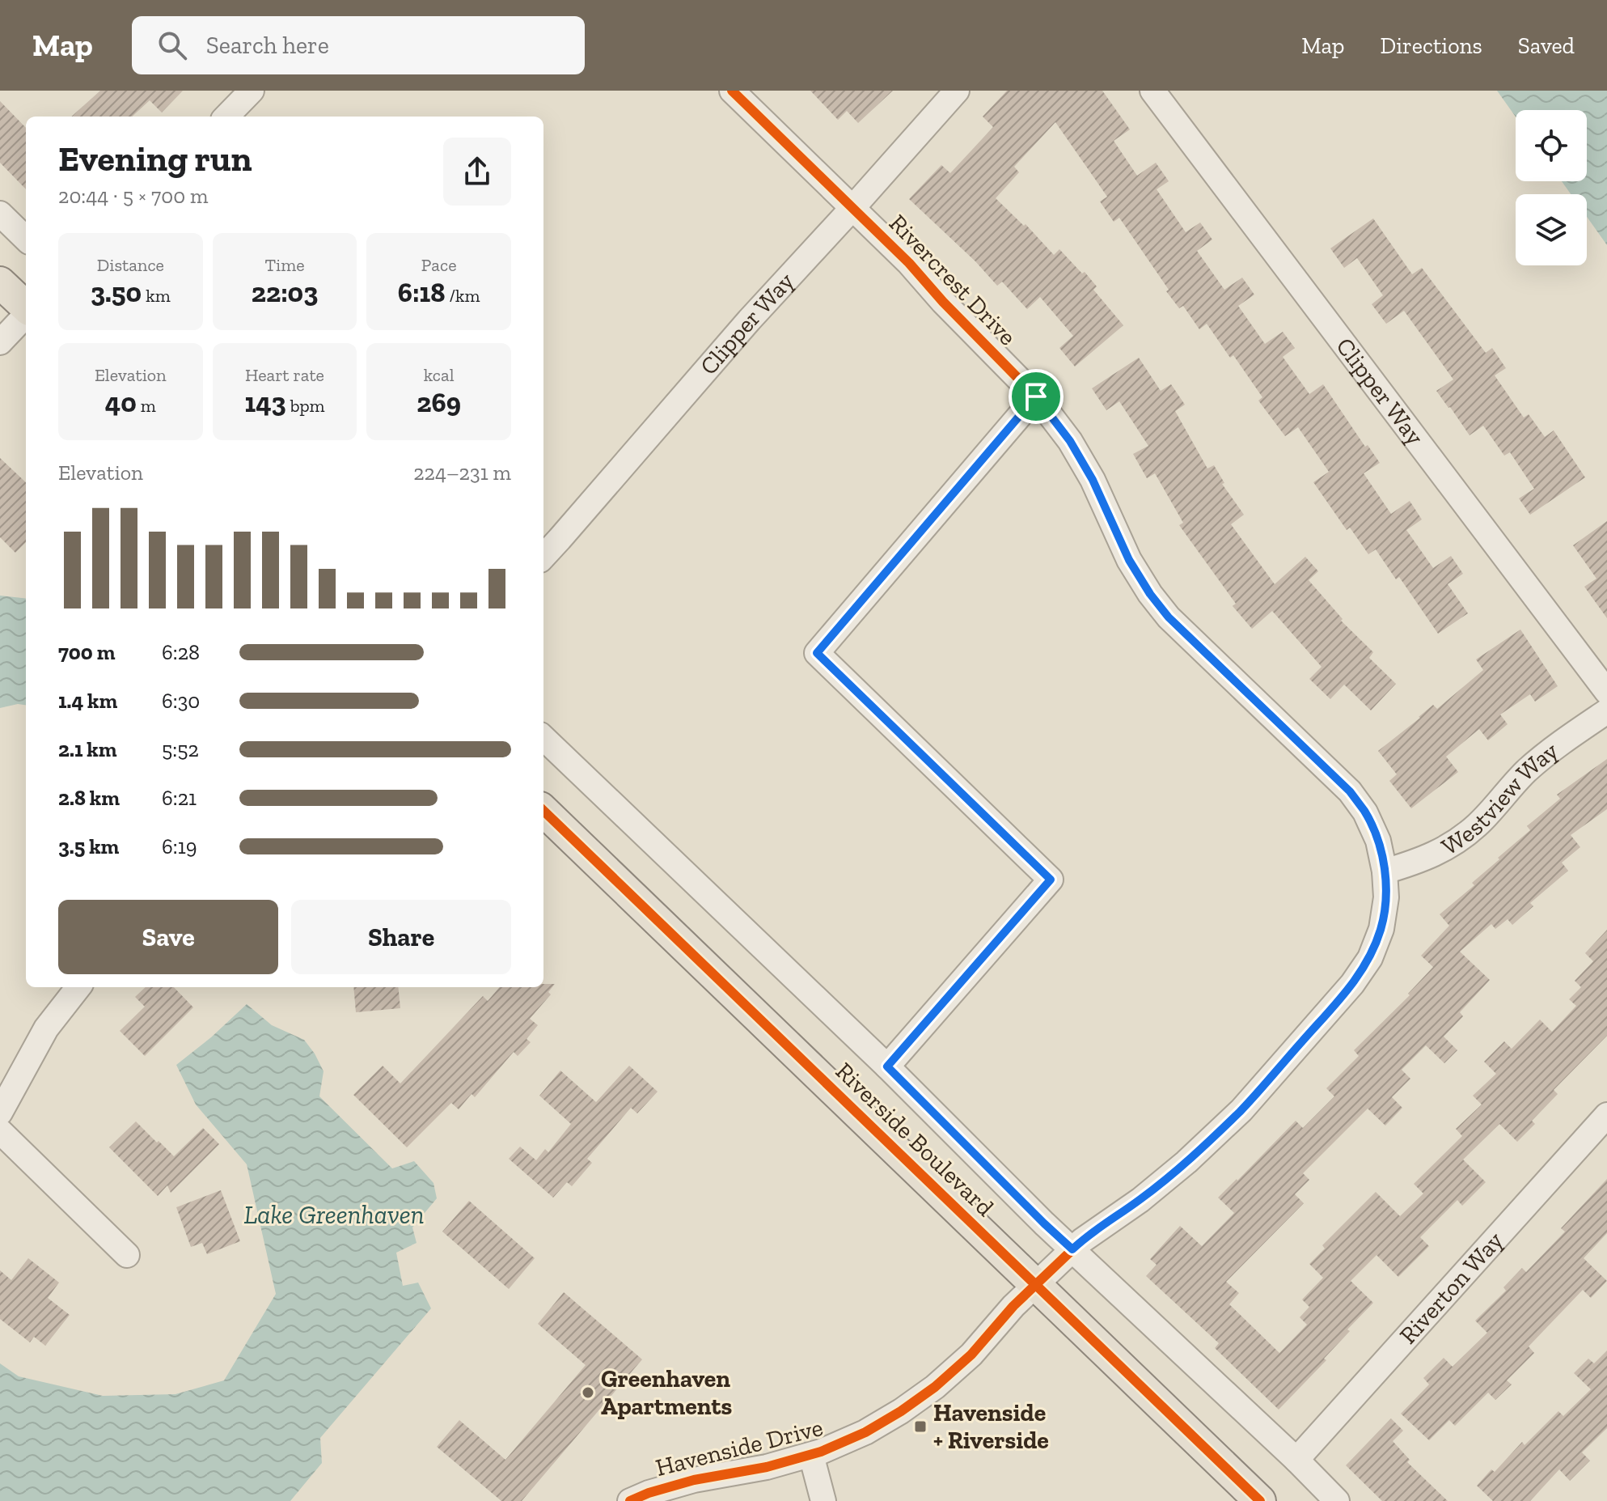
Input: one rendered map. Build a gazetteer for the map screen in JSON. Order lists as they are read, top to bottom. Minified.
{"streets":{"main road":["Riverside Boulevard"],"street":["Rivercrest Drive","Clipper Way","Westview Way","Riverton Way","Havenside Drive"]},"crossings":[["Rivercrest Drive","Clipper Way"],["Rivercrest Drive","Westview Way"],["Rivercrest Drive","Riverside Boulevard"],["Rivercrest Drive","Havenside Drive"],["Riverside Boulevard","Havenside Drive"]],"water":["Lake Greenhaven"],"places":{"other":["Greenhaven Apartments"],"transit":["Havenside + Riverside"]},"page":{"header":"Map","search":"Search here","nav":["Map","Directions","Saved"],"heading":["Evening run","20:44 · 5 × 700 m"],"stats":[["Distance","3.50 km"],["Time","22:03"],["Pace","6:18 /km"],["Elevation","40 m"],["Heart rate","143 bpm"],["kcal","269"]],"chart":["Elevation","224–231 m"],"list":[{"name":"700 m","note":"6:28"},{"name":"1.4 km","note":"6:30"},{"name":"2.1 km","note":"5:52"},{"name":"2.8 km","note":"6:21"},{"name":"3.5 km","note":"6:19"}],"buttons":["Save","Share"]}}
